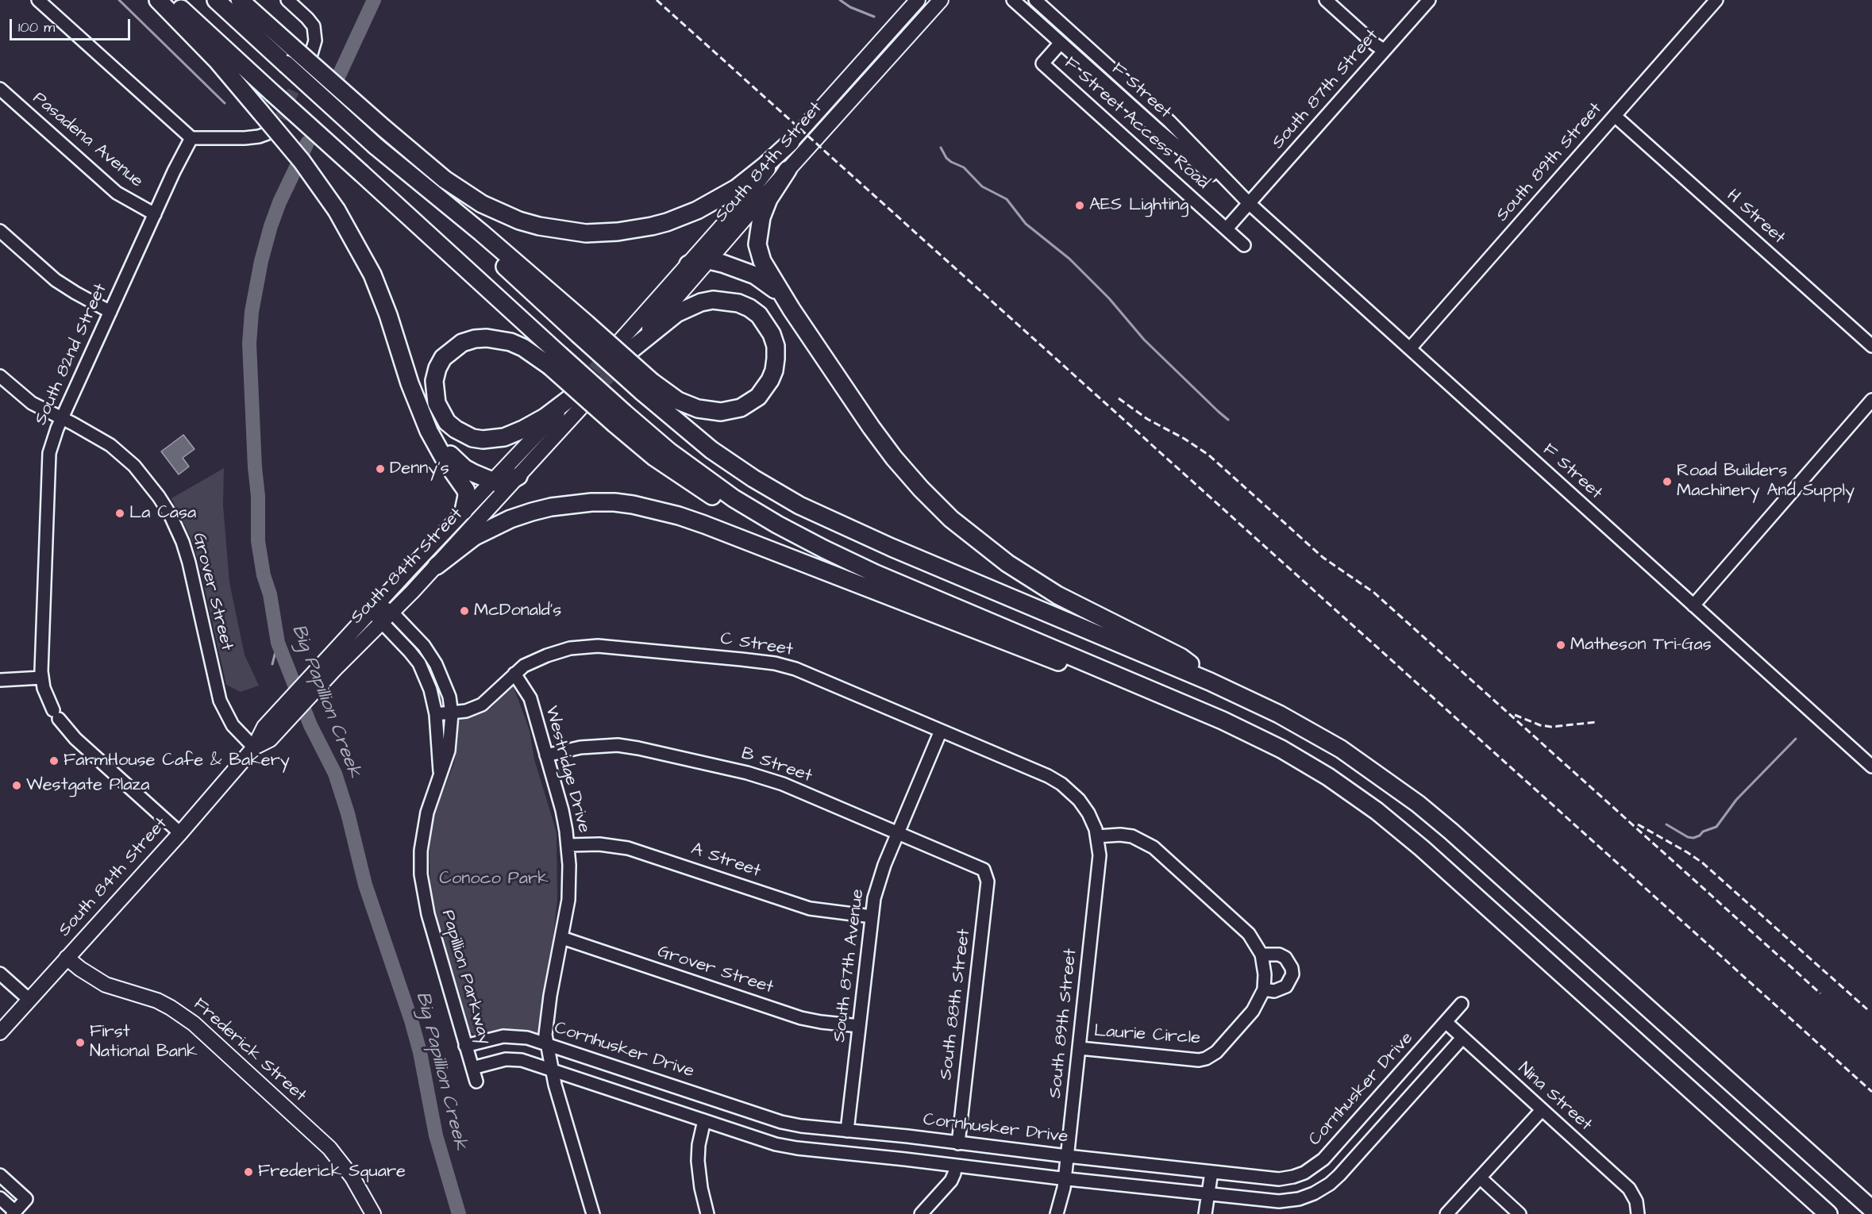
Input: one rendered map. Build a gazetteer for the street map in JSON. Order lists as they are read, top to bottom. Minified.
{"streets":{"main road":["South 84th Street","Frederick Street"],"street":["South 87th Street","F Street","F Street Access Road","Pasadena Avenue","South 89th Street","H Street","South 82nd Street","Grover Street","C Street","B Street","Westridge Drive","A Street","South 87th Avenue","Papillion Parkway","South 88th Street","Laurie Circle","Cornhusker Drive","Nina Street"]},"crossings":[["South 87th Street","F Street"],["F Street","F Street Access Road"],["F Street","South 89th Street"],["Pasadena Avenue","South 82nd Street"],["South 84th Street","South 82nd Street"],["South 84th Street","Grover Street"],["South 84th Street","Papillion Parkway"],["South 84th Street","Frederick Street"],["South 89th Street","H Street"],["South 89th Street","C Street"],["South 89th Street","Laurie Circle"],["South 89th Street","Cornhusker Drive"],["South 82nd Street","Grover Street"],["Grover Street","Westridge Drive"],["Grover Street","South 87th Avenue"],["C Street","Westridge Drive"],["C Street","South 87th Avenue"],["C Street","Papillion Parkway"],["C Street","Laurie Circle"],["B Street","Westridge Drive"],["B Street","South 87th Avenue"],["B Street","South 88th Street"],["Westridge Drive","A Street"],["Westridge Drive","Cornhusker Drive"],["A Street","South 87th Avenue"],["South 87th Avenue","Cornhusker Drive"],["Papillion Parkway","Cornhusker Drive"],["South 88th Street","Cornhusker Drive"],["Cornhusker Drive","Nina Street"]],"water":["Big Papillion Creek"],"parks":["Conoco Park"],"places":["AES Lighting","Denny's","Road Builders Machinery And Supply","La Casa","McDonald's","Matheson Tri-Gas","FarmHouse Cafe & Bakery","Westgate Plaza","First National Bank","Frederick Square"],"scale_bar":"100 m"}
